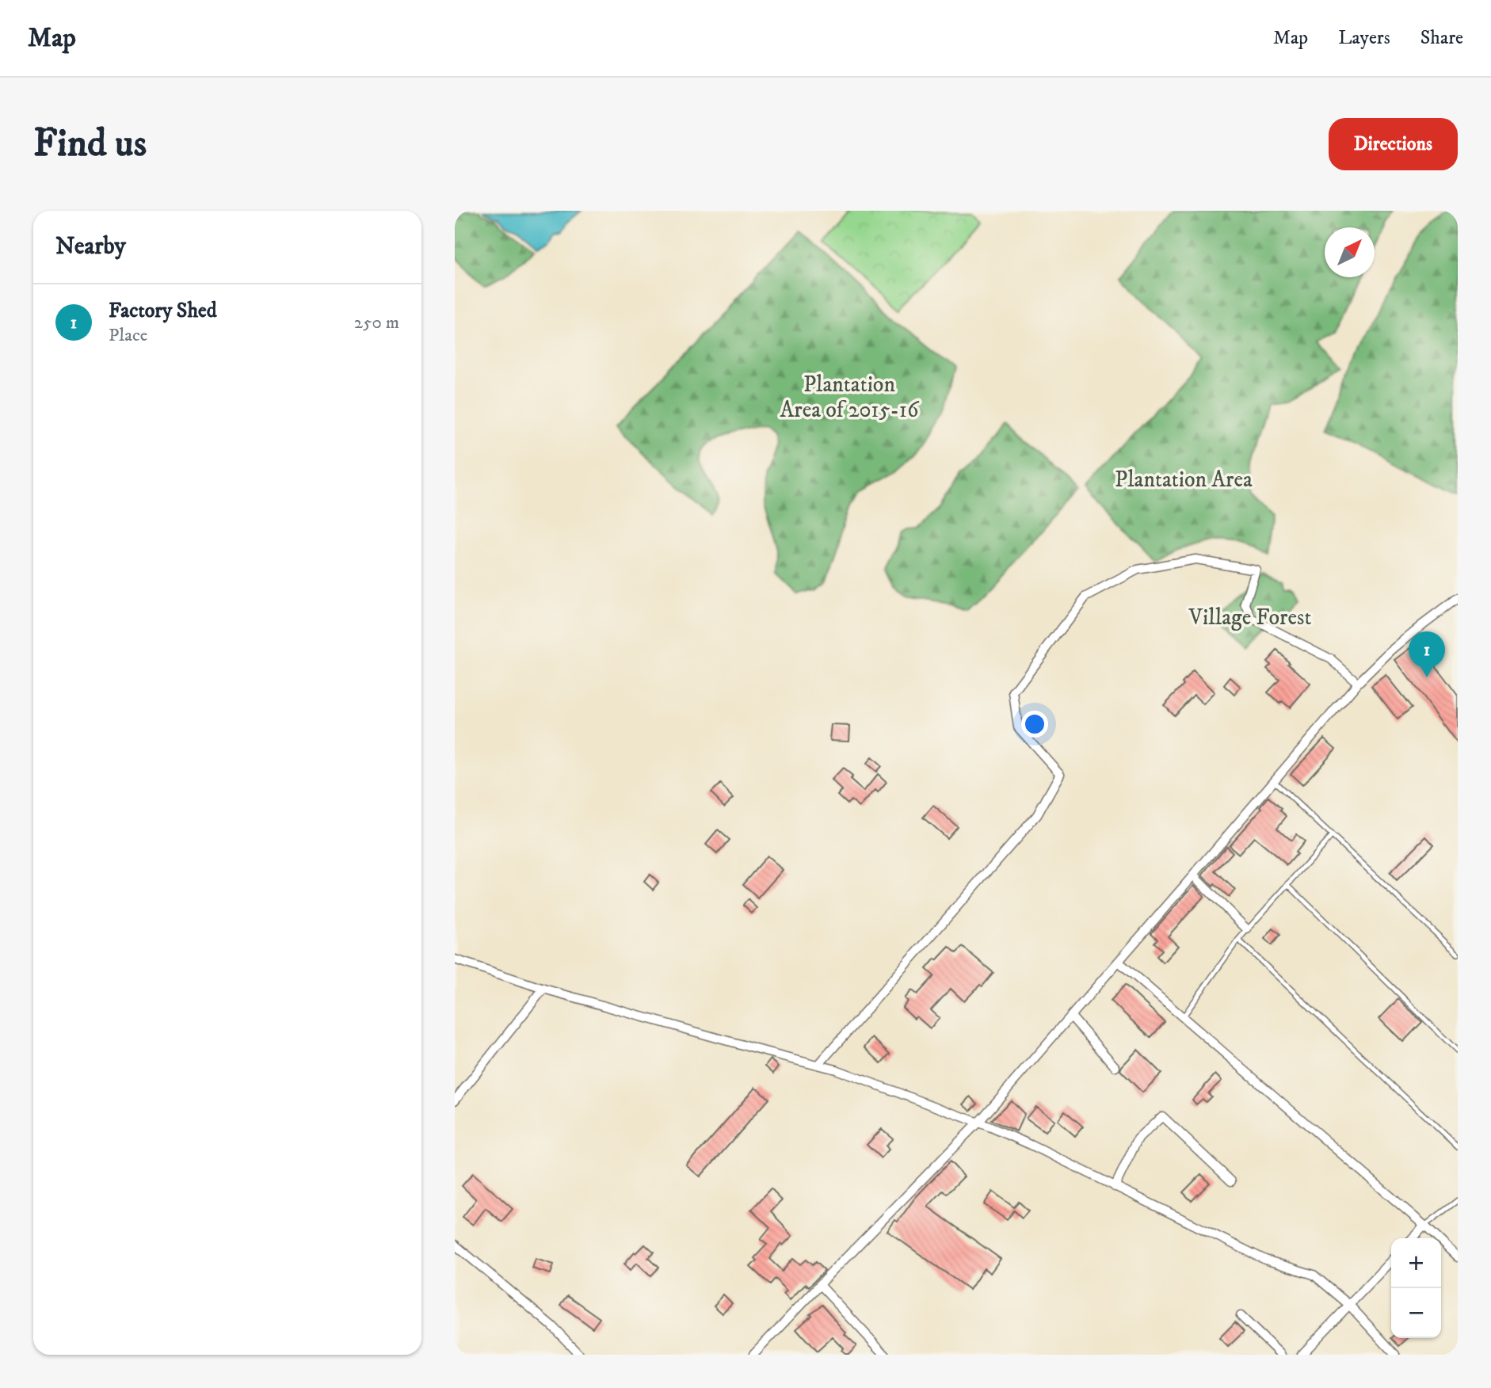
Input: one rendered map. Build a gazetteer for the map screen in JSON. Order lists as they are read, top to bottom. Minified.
{"parks":["Plantation Area of 2015-16","Plantation Area","Village Forest"],"north":"top right","page":{"header":"Map","nav":["Map","Layers","Share"],"buttons":"Directions","title":"Find us","heading":"Nearby","list":[{"mark":"1","name":"Factory Shed","note":"Place","value":"250 m"}],"pins":"1","map_buttons":["+","−"]}}
